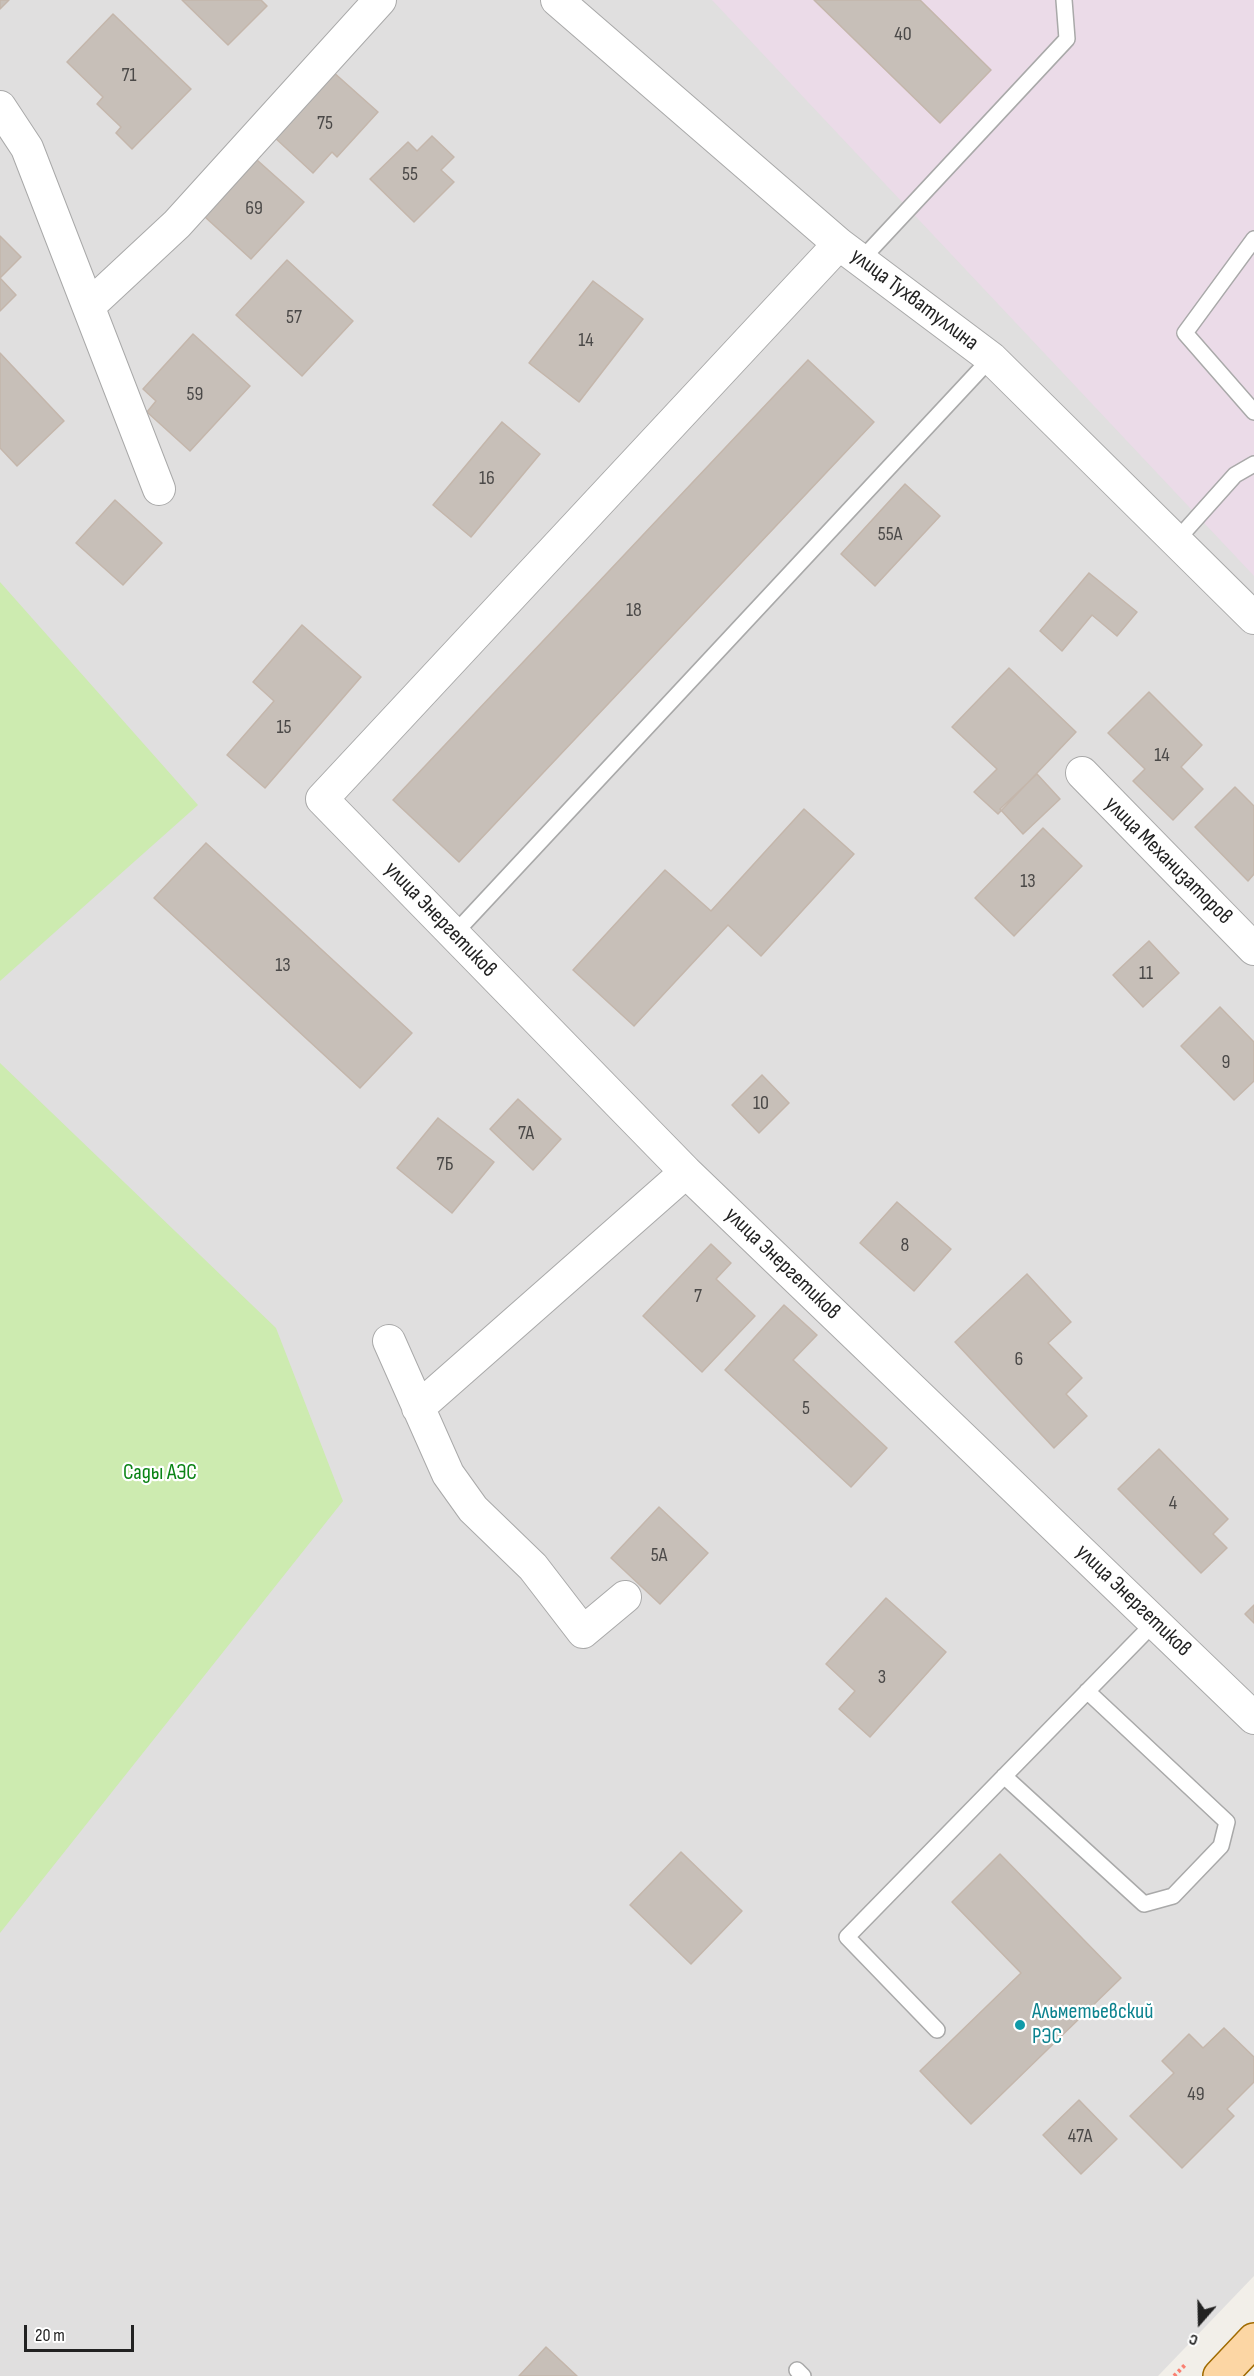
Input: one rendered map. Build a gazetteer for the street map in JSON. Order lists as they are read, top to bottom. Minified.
{"streets":{"street":["улица Тухватуллина","улица Механизаторов","улица Энергетиков"]},"crossings":[["улица Тухватуллина","улица Энергетиков"]],"parks":["Сады АЭС"],"places":["Альметьевский РЭС"],"house_numbers":["40","71","75","55","69","57","14","59","16","55А","18","15","14","13","13","11","9","10","7А","7Б","8","7","6","5","4","5А","3","49","47А"],"scale_bar":"20 m","north":"bottom"}
